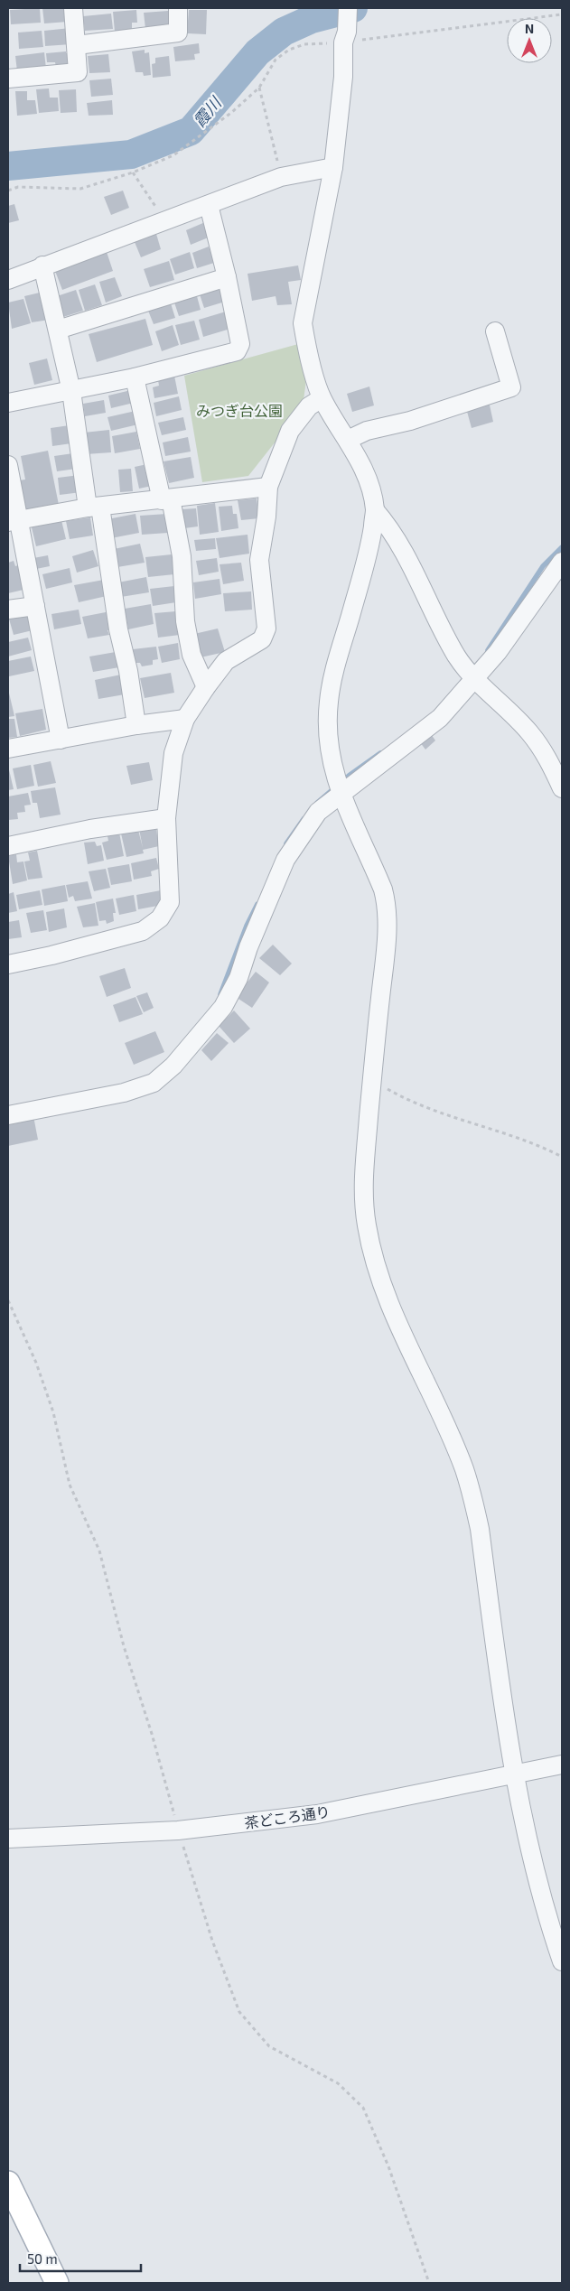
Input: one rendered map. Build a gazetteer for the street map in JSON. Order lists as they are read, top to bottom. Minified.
{"streets":{"street":["茶どころ通り"]},"water":["霞川"],"parks":["みつぎ台公園"],"scale_bar":"50 m","north":"top"}
